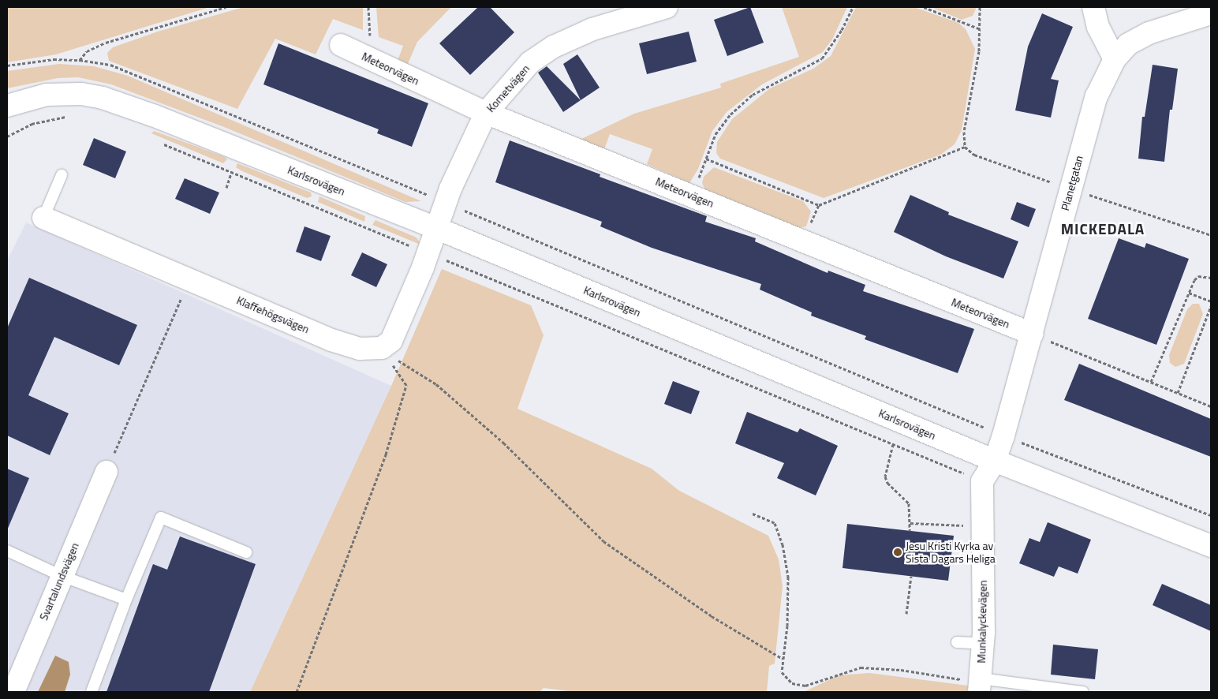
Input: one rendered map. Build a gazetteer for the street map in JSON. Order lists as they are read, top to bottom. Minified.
{"streets":{"street":["Meteorvägen","Kometvägen","Karlsrovägen","Planetgatan","Klaffehögsvägen","Svartalundsvägen","Munkalyckevägen"]},"crossings":[["Meteorvägen","Kometvägen"],["Meteorvägen","Planetgatan"],["Kometvägen","Karlsrovägen"],["Karlsrovägen","Planetgatan"]],"districts":["MICKEDALA"],"places":["Jesu Kristi Kyrka av Sista Dagars Heliga"]}
